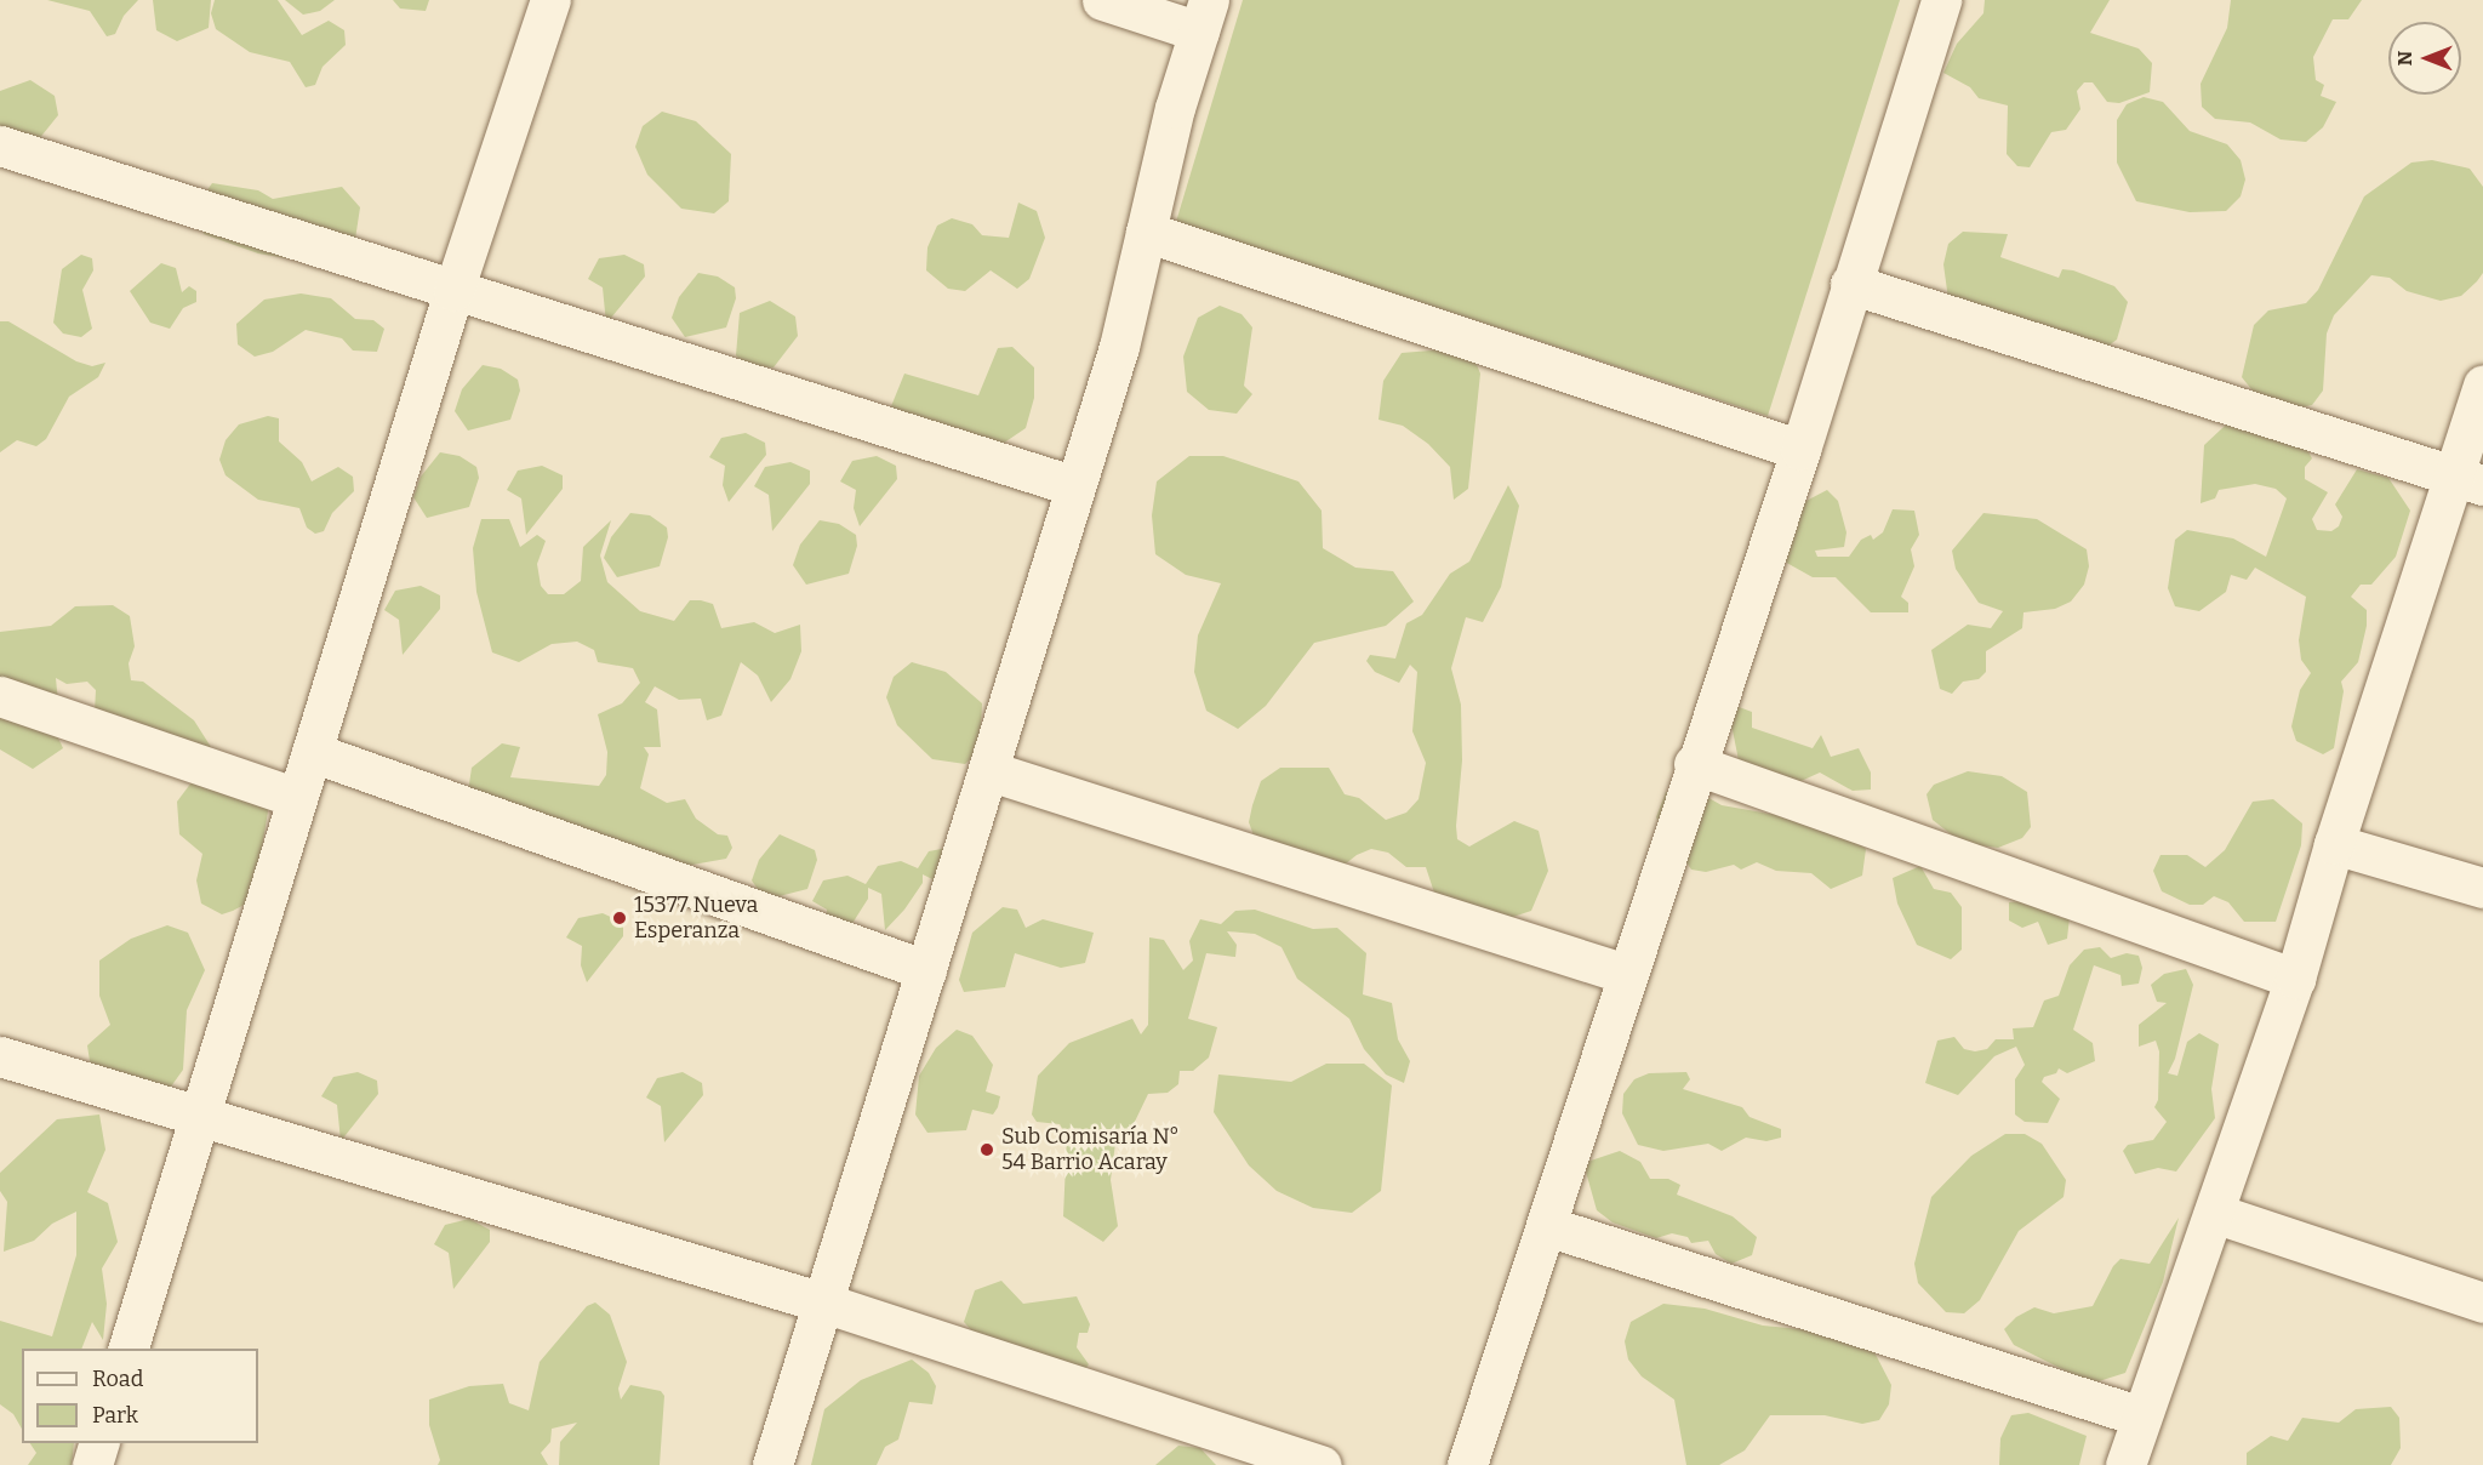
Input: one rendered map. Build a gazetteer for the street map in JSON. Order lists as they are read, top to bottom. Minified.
{"places":["15377 Nueva Esperanza","Sub Comisaría N° 54 Barrio Acaray"],"legend":["Road","Park"],"north":"left"}
